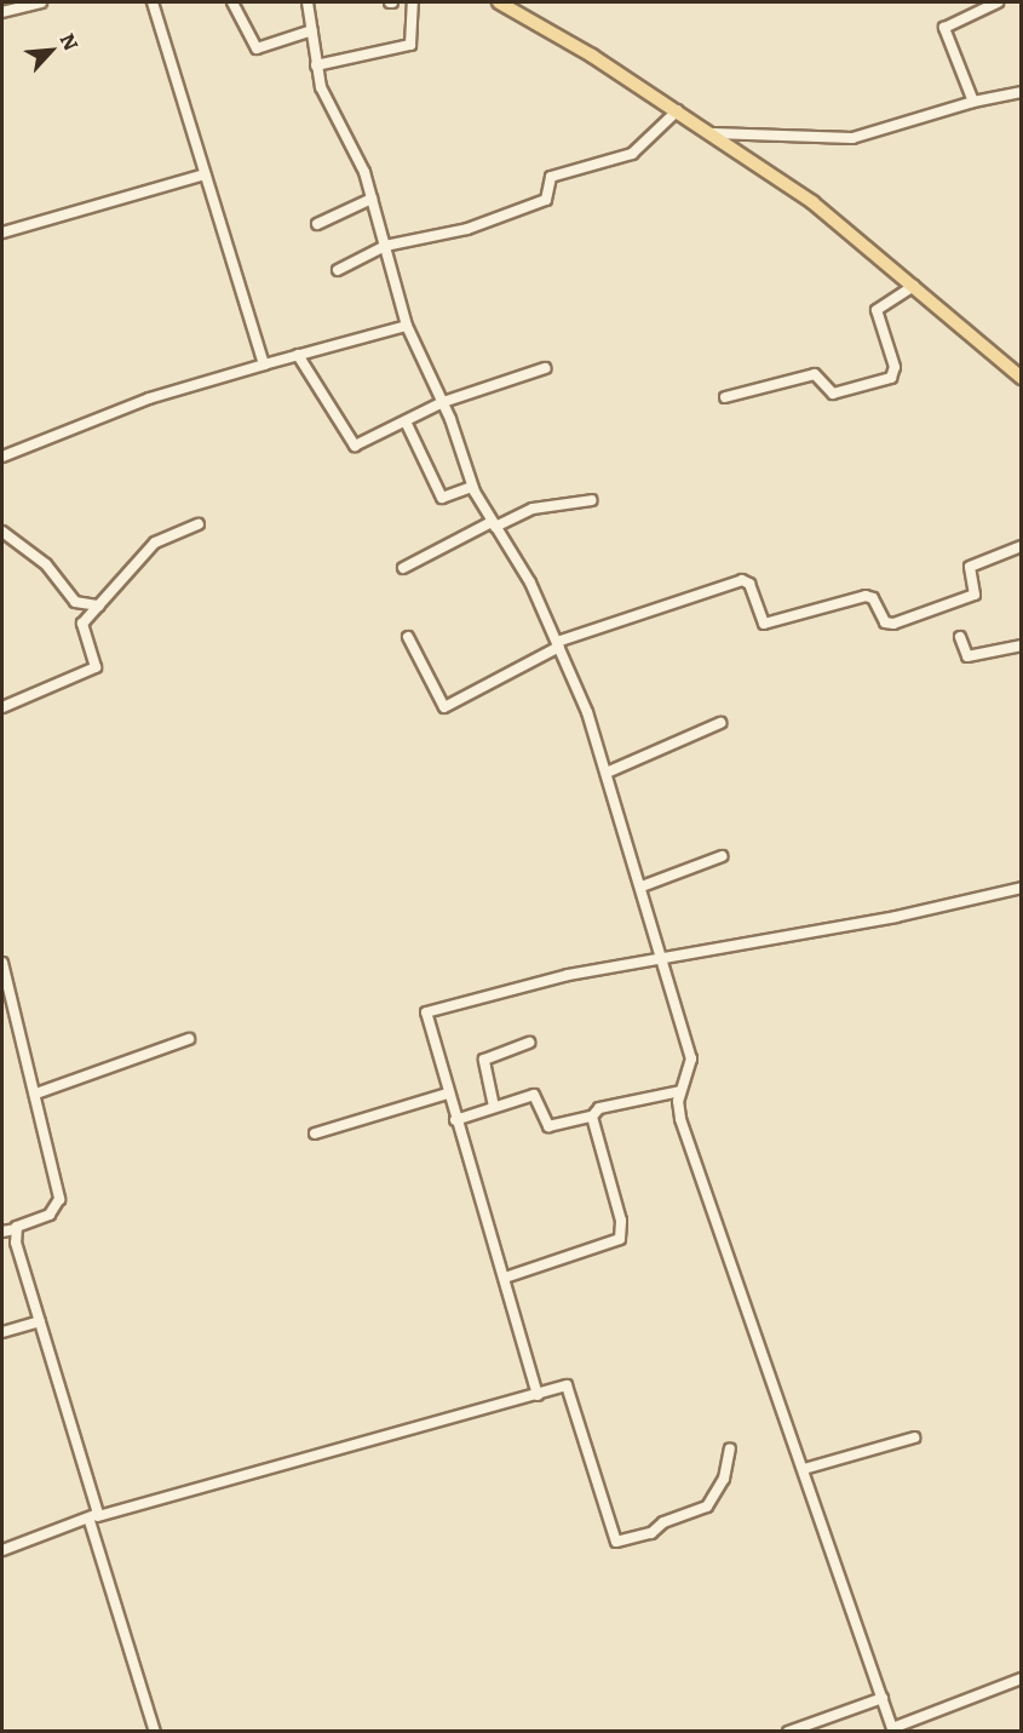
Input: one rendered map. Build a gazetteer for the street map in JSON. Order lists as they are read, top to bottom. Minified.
{"north":"top right"}
